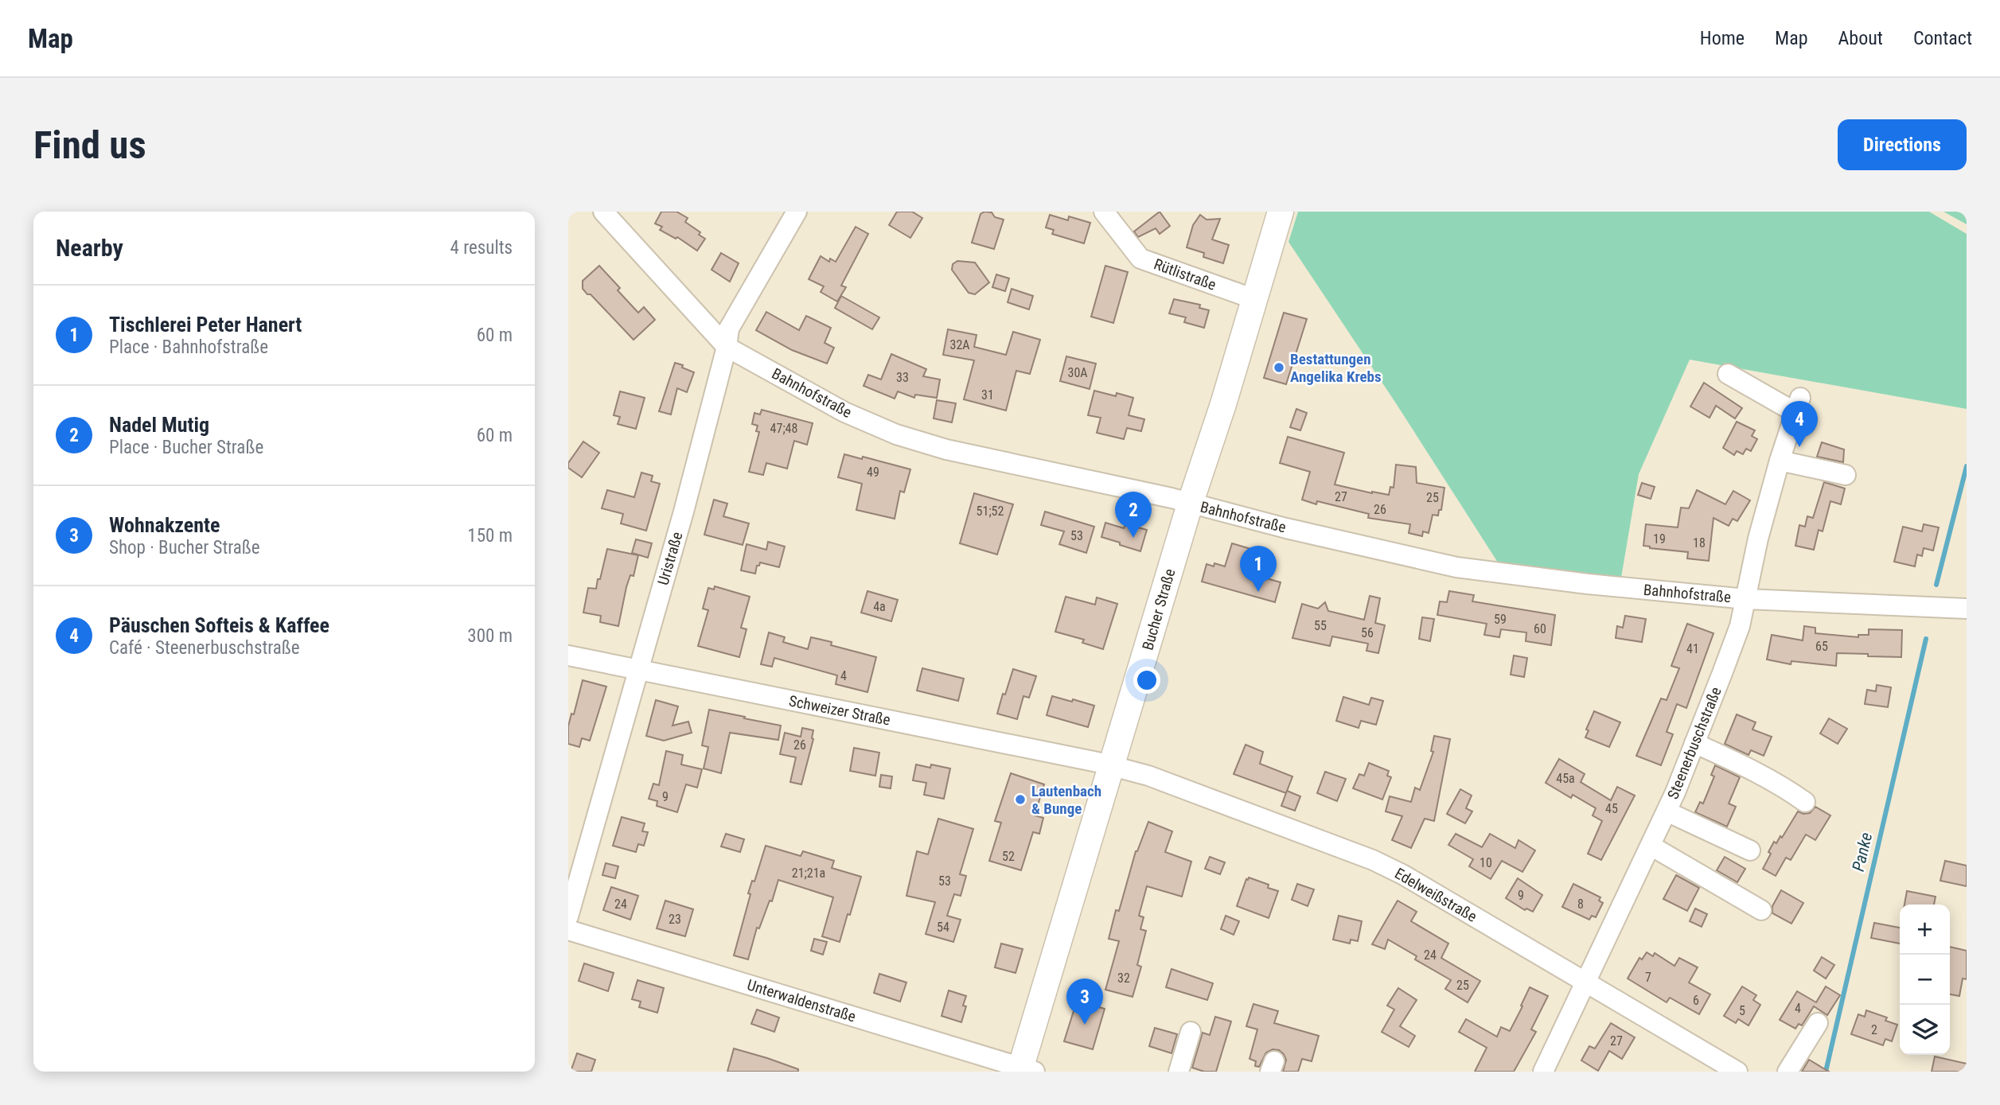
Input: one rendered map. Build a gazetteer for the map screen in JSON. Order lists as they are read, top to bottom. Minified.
{"streets":{"main road":["Bucher Straße"],"street":["Rütlistraße","Bahnhofstraße","Uristraße","Schweizer Straße","Steenerbuschstraße","Edelweißstraße","Unterwaldenstraße"]},"crossings":[["Rütlistraße","Bucher Straße"],["Bahnhofstraße","Uristraße"],["Bahnhofstraße","Bucher Straße"],["Bahnhofstraße","Steenerbuschstraße"],["Uristraße","Schweizer Straße"],["Bucher Straße","Schweizer Straße"],["Bucher Straße","Edelweißstraße"],["Bucher Straße","Unterwaldenstraße"],["Schweizer Straße","Edelweißstraße"],["Steenerbuschstraße","Edelweißstraße"]],"water":["Panke"],"places":["Bestattungen Angelika Krebs","Lautenbach & Bunge"],"house_numbers":["32A","30A","33","31","47;48","49","27","25","26","51;52","53","19","18","4a","59","55","60","56","65","41","4","26","45a","9","45","52","10","21;21a","53","9","24","8","23","54","24","7","32","25","6","4","5","2","27"],"page":{"header":"Map","nav":["Home","Map","About","Contact"],"buttons":"Directions","title":"Find us","heading":["Nearby","4 results"],"list":[{"mark":"1","name":"Tischlerei Peter Hanert","note":"Place · Bahnhofstraße","value":"60 m"},{"mark":"2","name":"Nadel Mutig","note":"Place · Bucher Straße","value":"60 m"},{"mark":"3","name":"Wohnakzente","note":"Shop · Bucher Straße","value":"150 m"},{"mark":"4","name":"Päuschen Softeis & Kaffee","note":"Café · Steenerbuschstraße","value":"300 m"}],"pins":["4","2","1","3"],"map_buttons":["+","−"]}}
